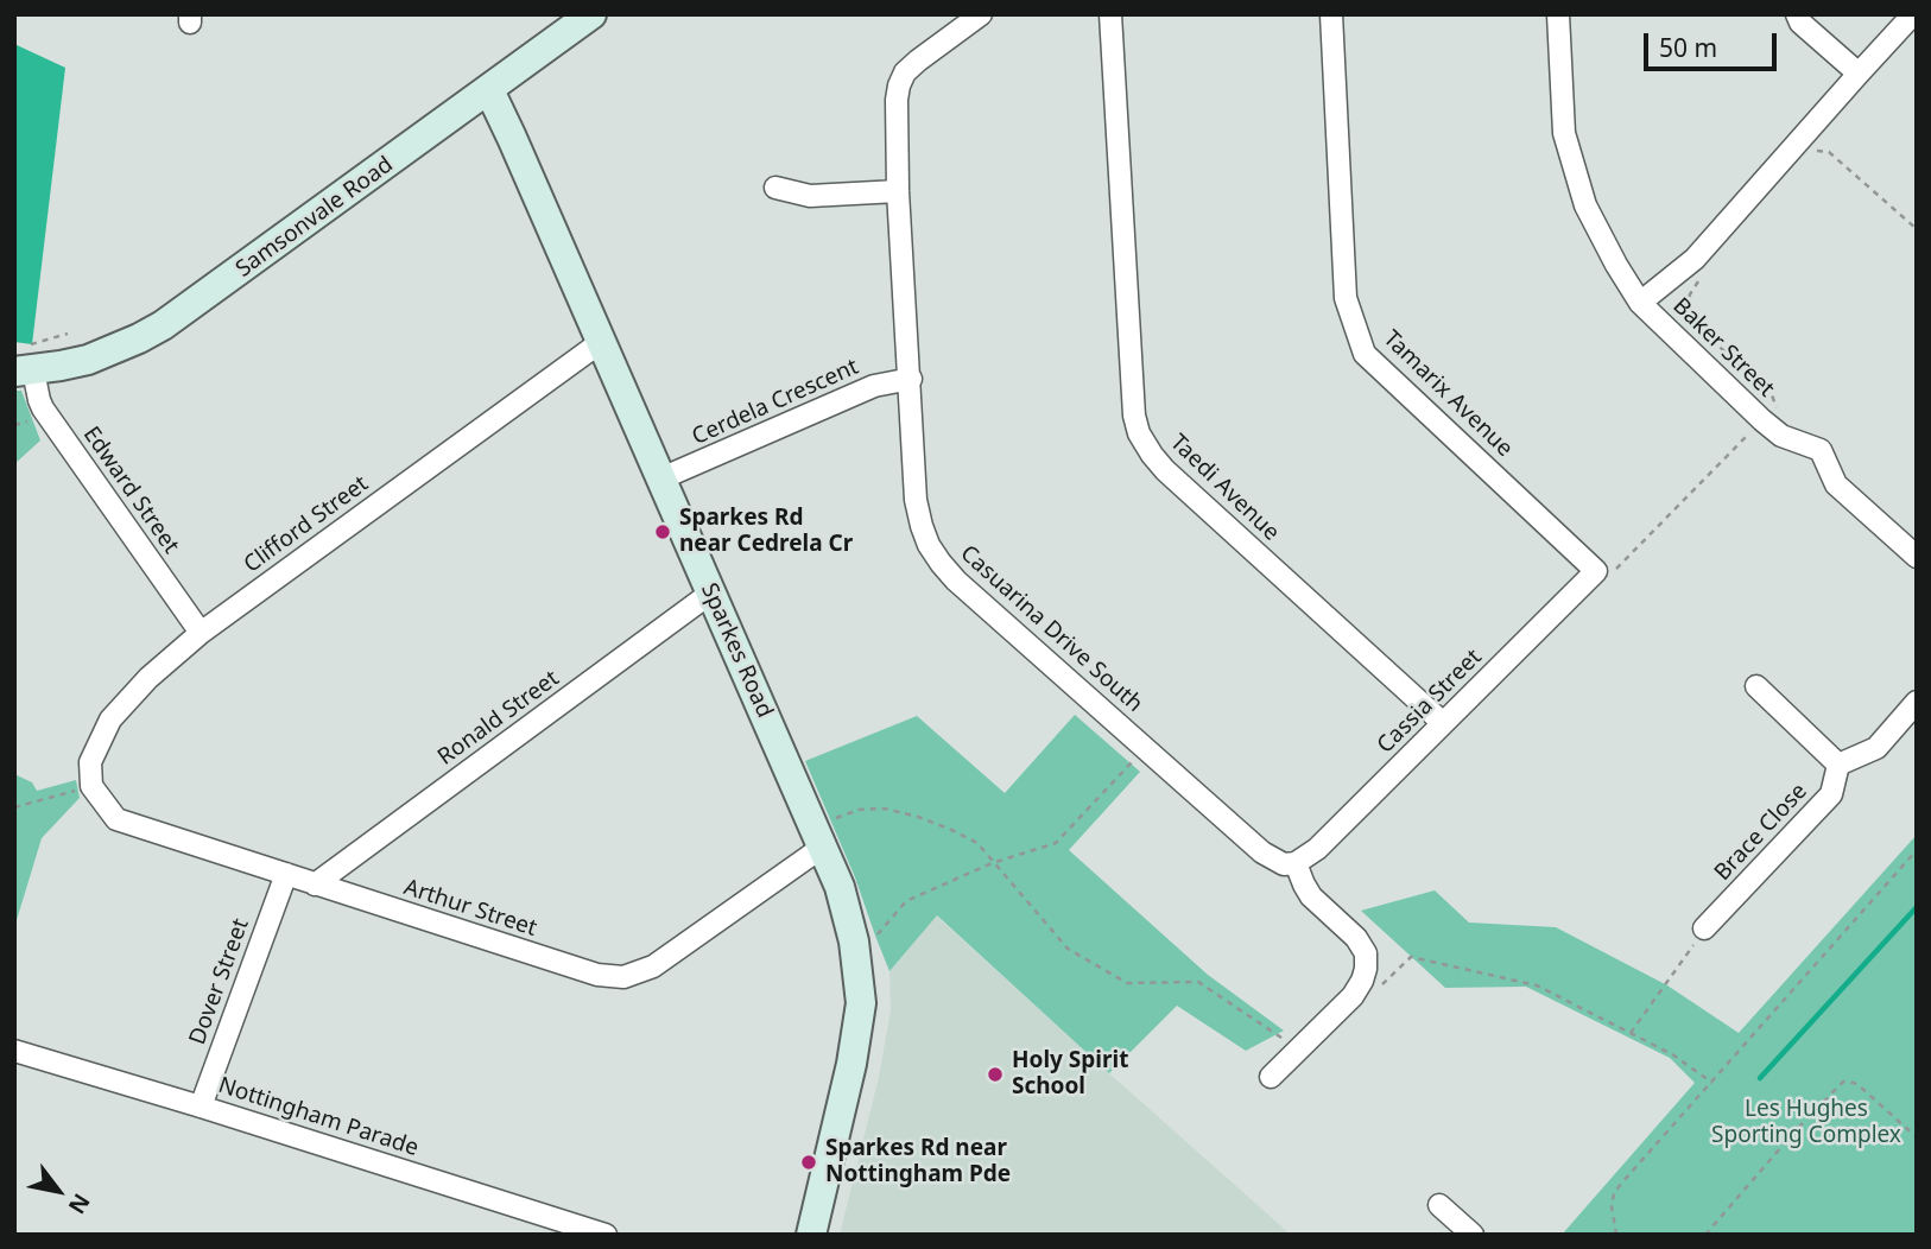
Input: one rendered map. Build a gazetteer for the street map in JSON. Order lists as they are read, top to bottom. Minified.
{"streets":{"street":["Samsonvale Road","Baker Street","Tamarix Avenue","Cerdela Crescent","Taedi Avenue","Edward Street","Clifford Street","Casuarina Drive South","Sparkes Road","Cassia Street","Ronald Street","Brace Close","Arthur Street","Dover Street","Nottingham Parade"]},"crossings":[["Samsonvale Road","Edward Street"],["Samsonvale Road","Sparkes Road"],["Tamarix Avenue","Cassia Street"],["Cerdela Crescent","Casuarina Drive South"],["Cerdela Crescent","Sparkes Road"],["Taedi Avenue","Cassia Street"],["Edward Street","Clifford Street"],["Clifford Street","Sparkes Road"],["Clifford Street","Arthur Street"],["Casuarina Drive South","Cassia Street"],["Sparkes Road","Ronald Street"],["Sparkes Road","Arthur Street"],["Ronald Street","Arthur Street"],["Arthur Street","Dover Street"],["Dover Street","Nottingham Parade"]],"parks":["Les Hughes Sporting Complex"],"places":["Sparkes Rd near Cedrela Cr","Holy Spirit School","Sparkes Rd near Nottingham Pde"],"scale_bar":"50 m","north":"bottom right"}
